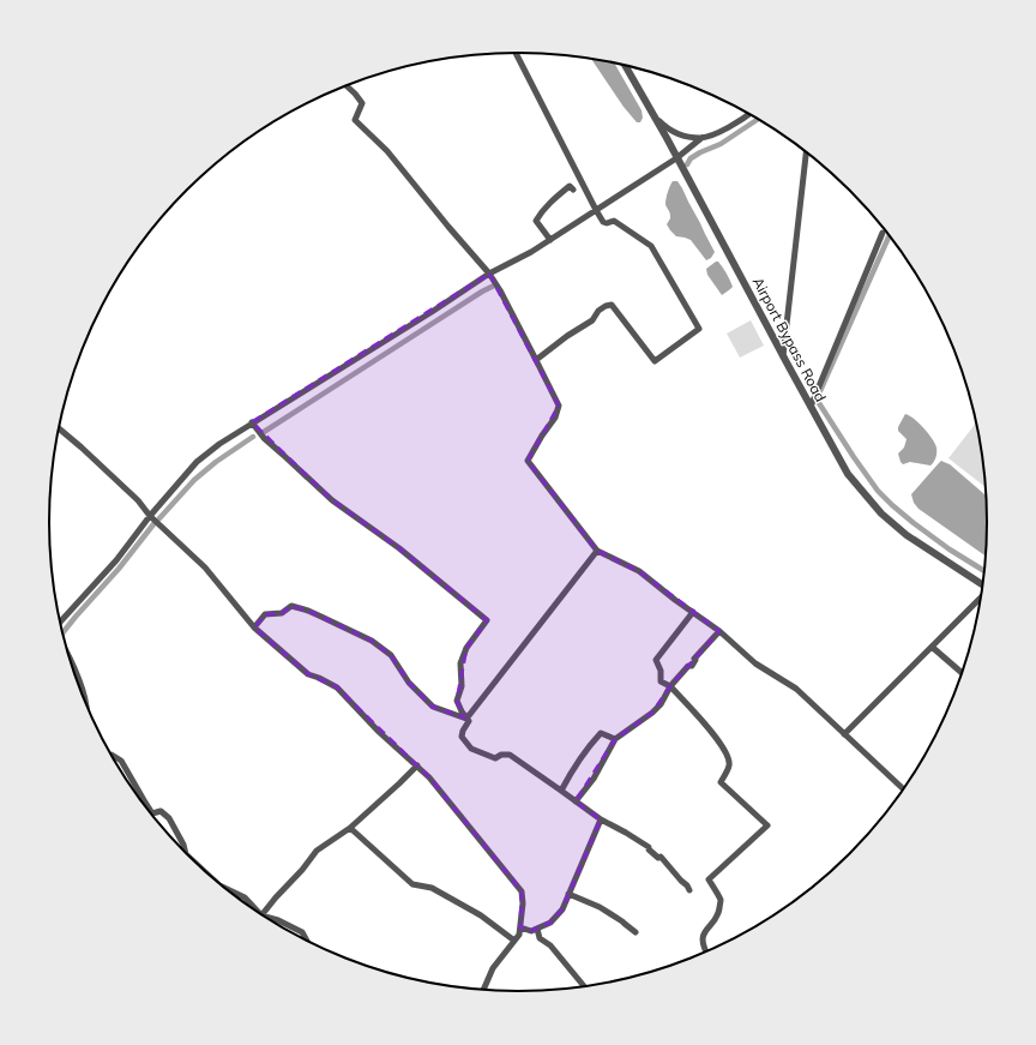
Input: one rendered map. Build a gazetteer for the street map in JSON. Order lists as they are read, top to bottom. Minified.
{"streets":{"street":["Airport Bypass Road"]}}
